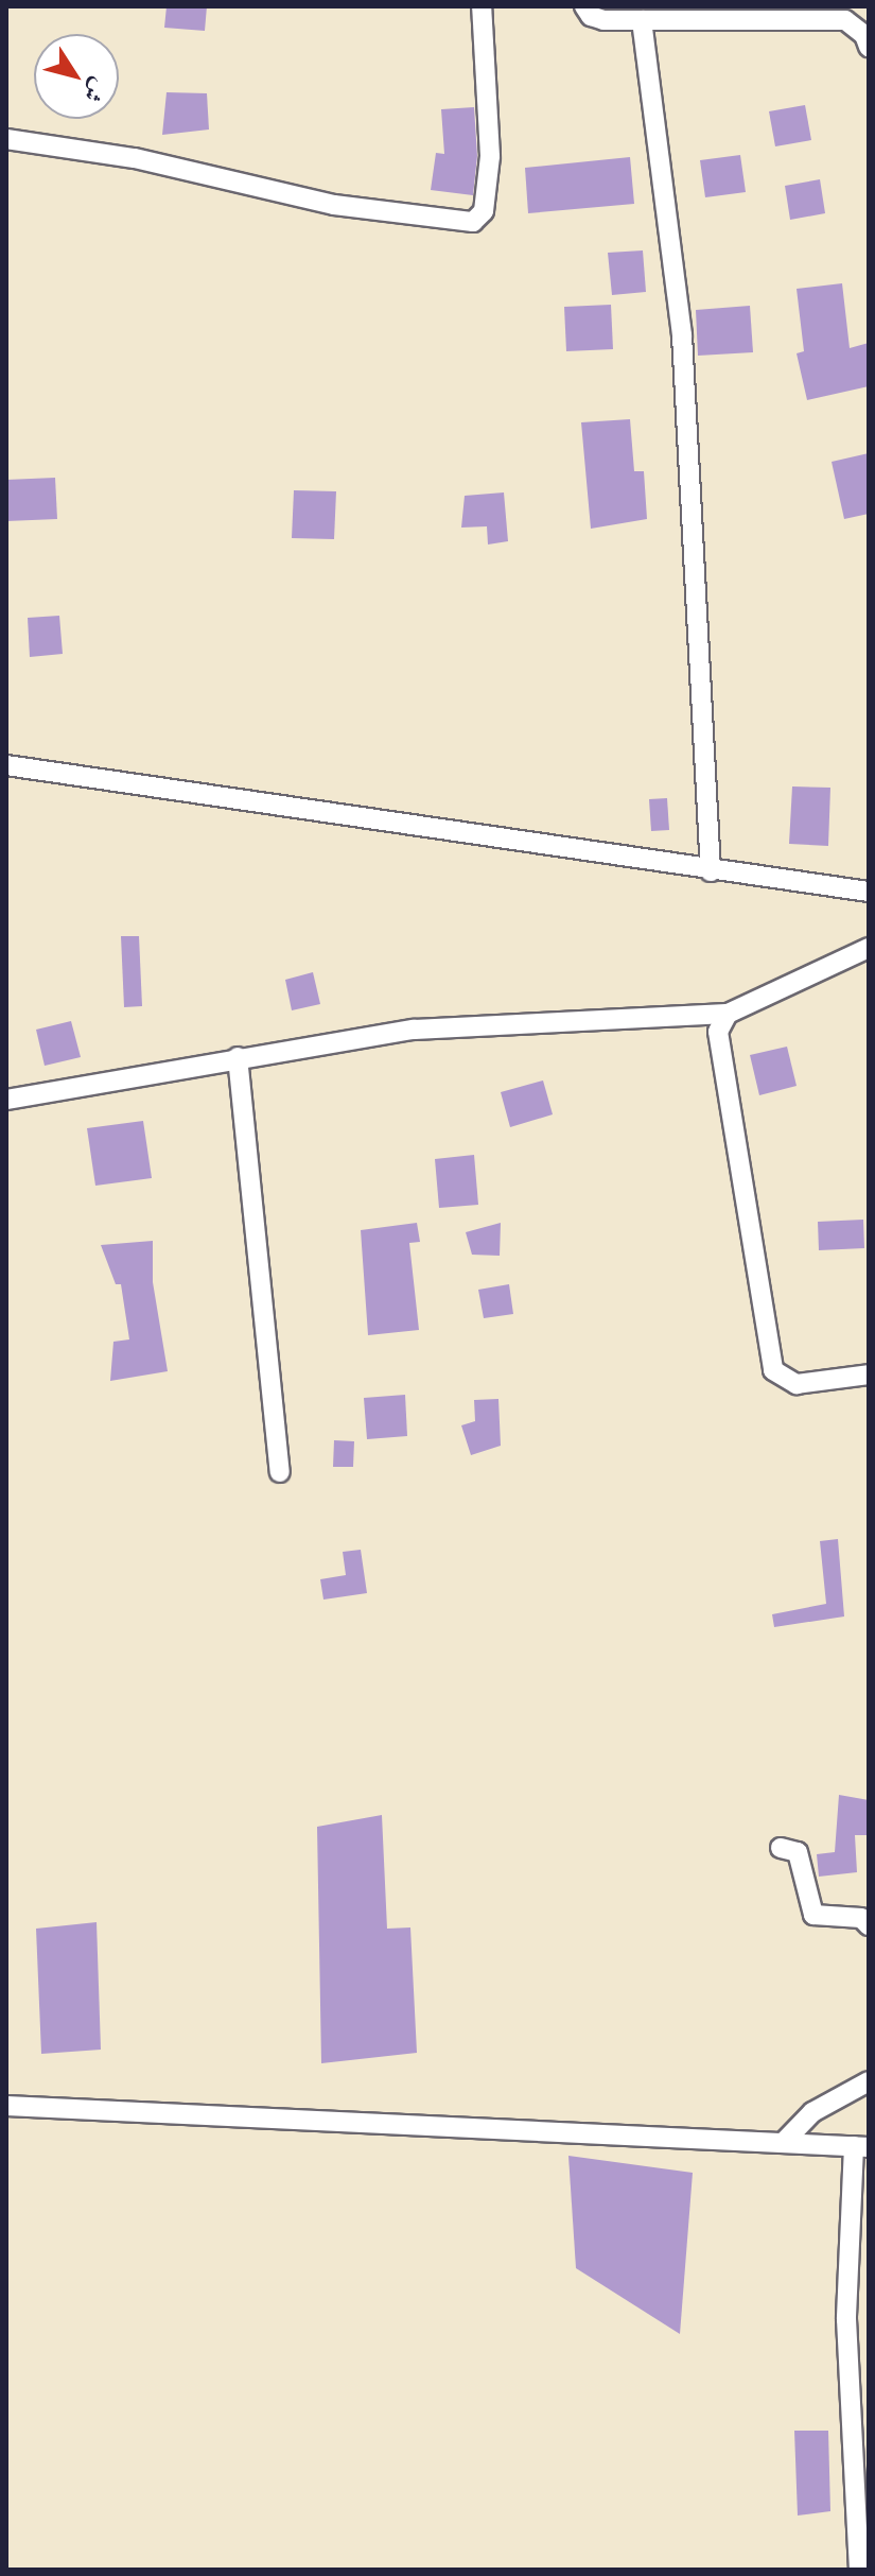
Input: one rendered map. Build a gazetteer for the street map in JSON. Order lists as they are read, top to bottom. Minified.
{"north":"bottom right"}
